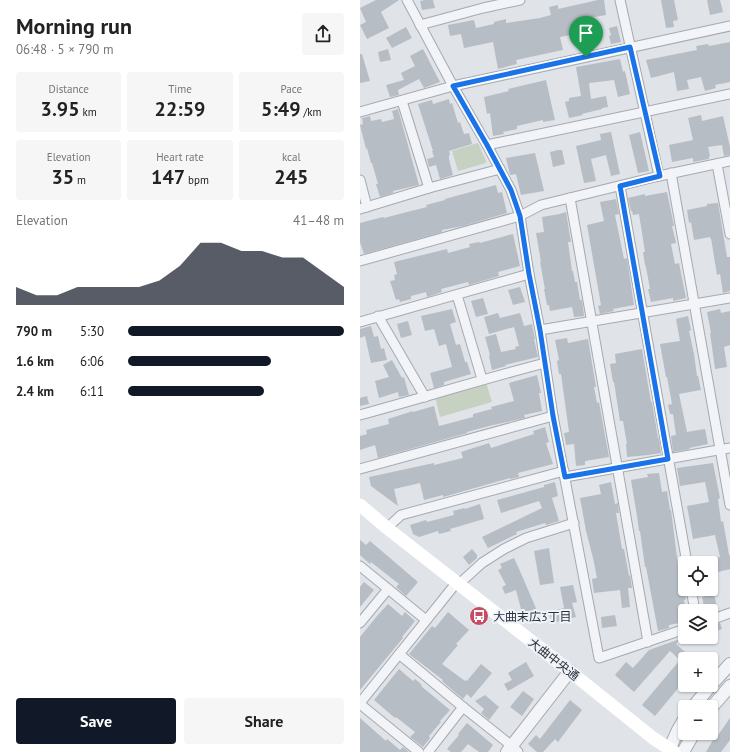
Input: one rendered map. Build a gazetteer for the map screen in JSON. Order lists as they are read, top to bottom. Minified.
{"streets":{"main road":["大曲中央通"]},"places":{"bus stop":["大曲末広3丁目"]},"page":{"heading":["Morning run","06:48 · 5 × 790 m"],"stats":[["Distance","3.95 km"],["Time","22:59"],["Pace","5:49 /km"],["Elevation","35 m"],["Heart rate","147 bpm"],["kcal","245"]],"chart":["Elevation","41–48 m"],"list":[{"name":"790 m","note":"5:30"},{"name":"1.6 km","note":"6:06"},{"name":"2.4 km","note":"6:11"}],"map_buttons":["+","−"],"buttons":["Save","Share"]}}
